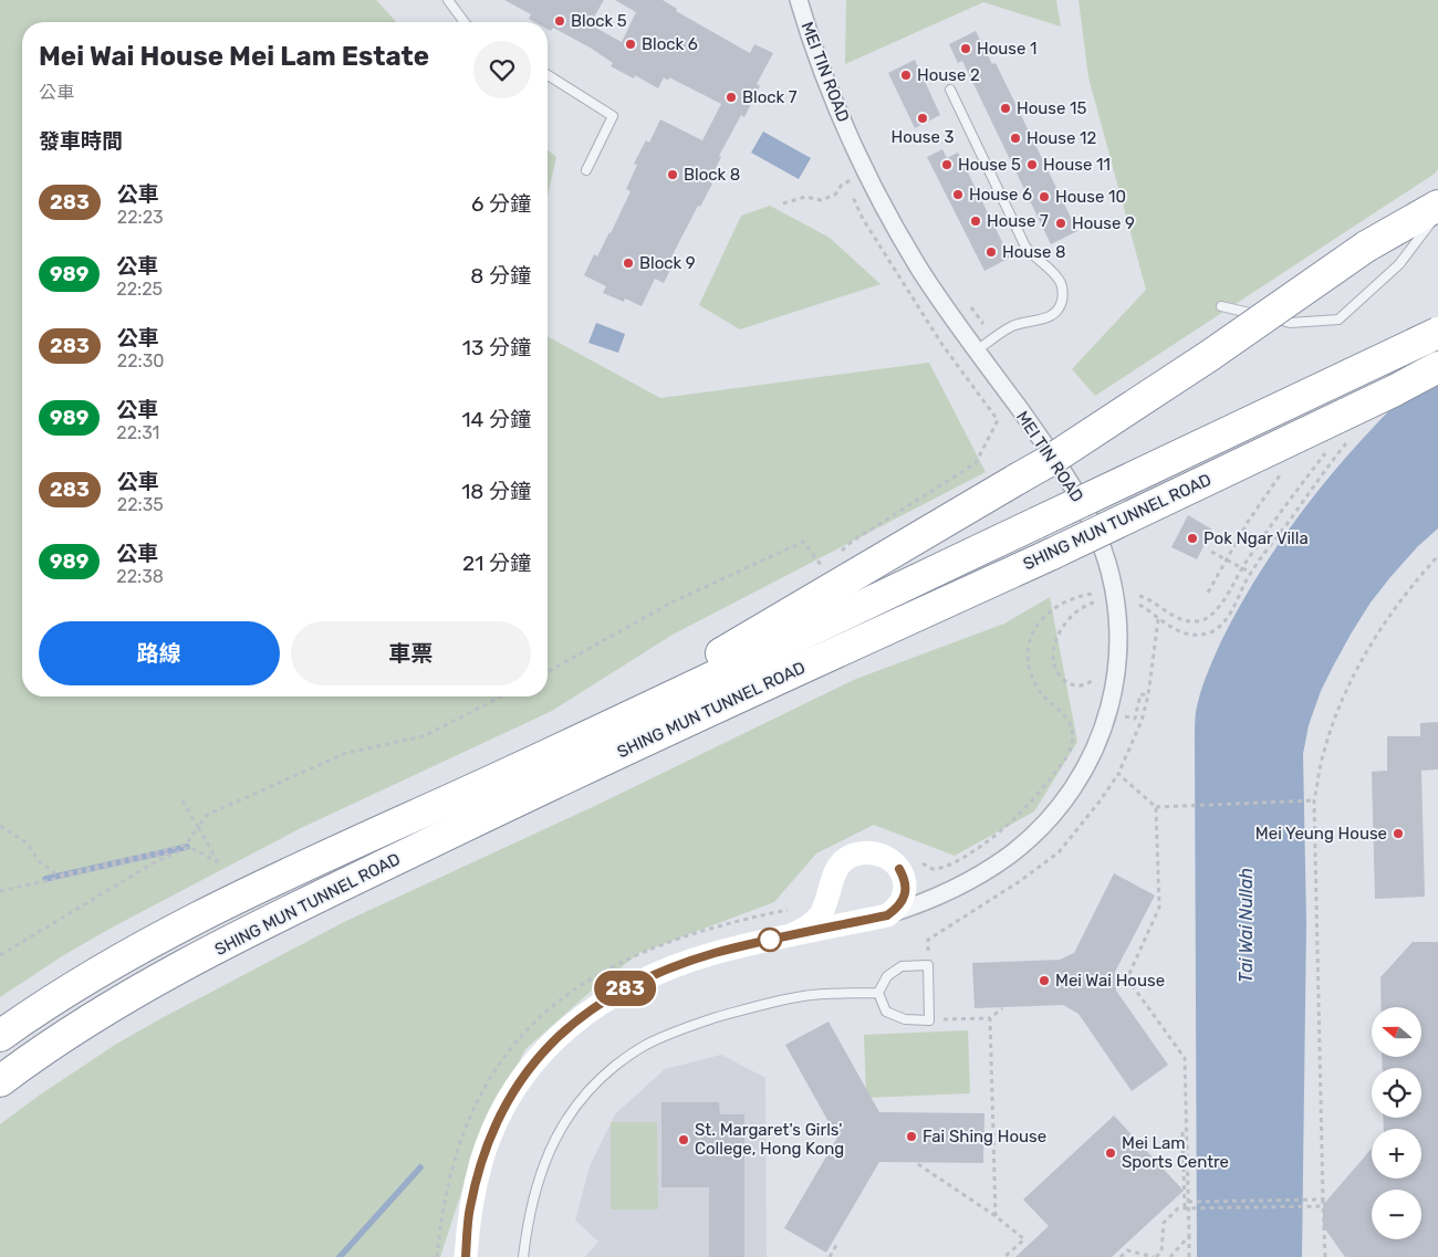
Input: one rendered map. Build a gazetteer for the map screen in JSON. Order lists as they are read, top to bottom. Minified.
{"streets":{"highway":["SHING MUN TUNNEL ROAD"],"street":["MEI TIN ROAD"]},"water":["Tai Wai Nullah"],"places":["Block 5","Block 6","House 1","House 2","Block 7","House 15","House 3","House 12","House 5","House 11","Block 8","House 6","House 10","House 7","House 9","House 8","Block 9","Pok Ngar Villa","Mei Yeung House","Mei Wai House","Fai Shing House","St. Margaret's Girls' College, Hong Kong","Mei Lam Sports Centre"],"lines":["bus line 283"],"north":"left","page":{"on_map":"283","heading":[["Mei Wai House Mei Lam Estate","公車"],"發車時間"],"list":[{"mark":"283","name":"公車","note":"22:23","value":"6 分鐘"},{"mark":"989","name":"公車","note":"22:25","value":"8 分鐘"},{"mark":"283","name":"公車","note":"22:30","value":"13 分鐘"},{"mark":"989","name":"公車","note":"22:31","value":"14 分鐘"},{"mark":"283","name":"公車","note":"22:35","value":"18 分鐘"},{"mark":"989","name":"公車","note":"22:38","value":"21 分鐘"}],"buttons":["路線","車票"],"map_buttons":["+","−"]}}
